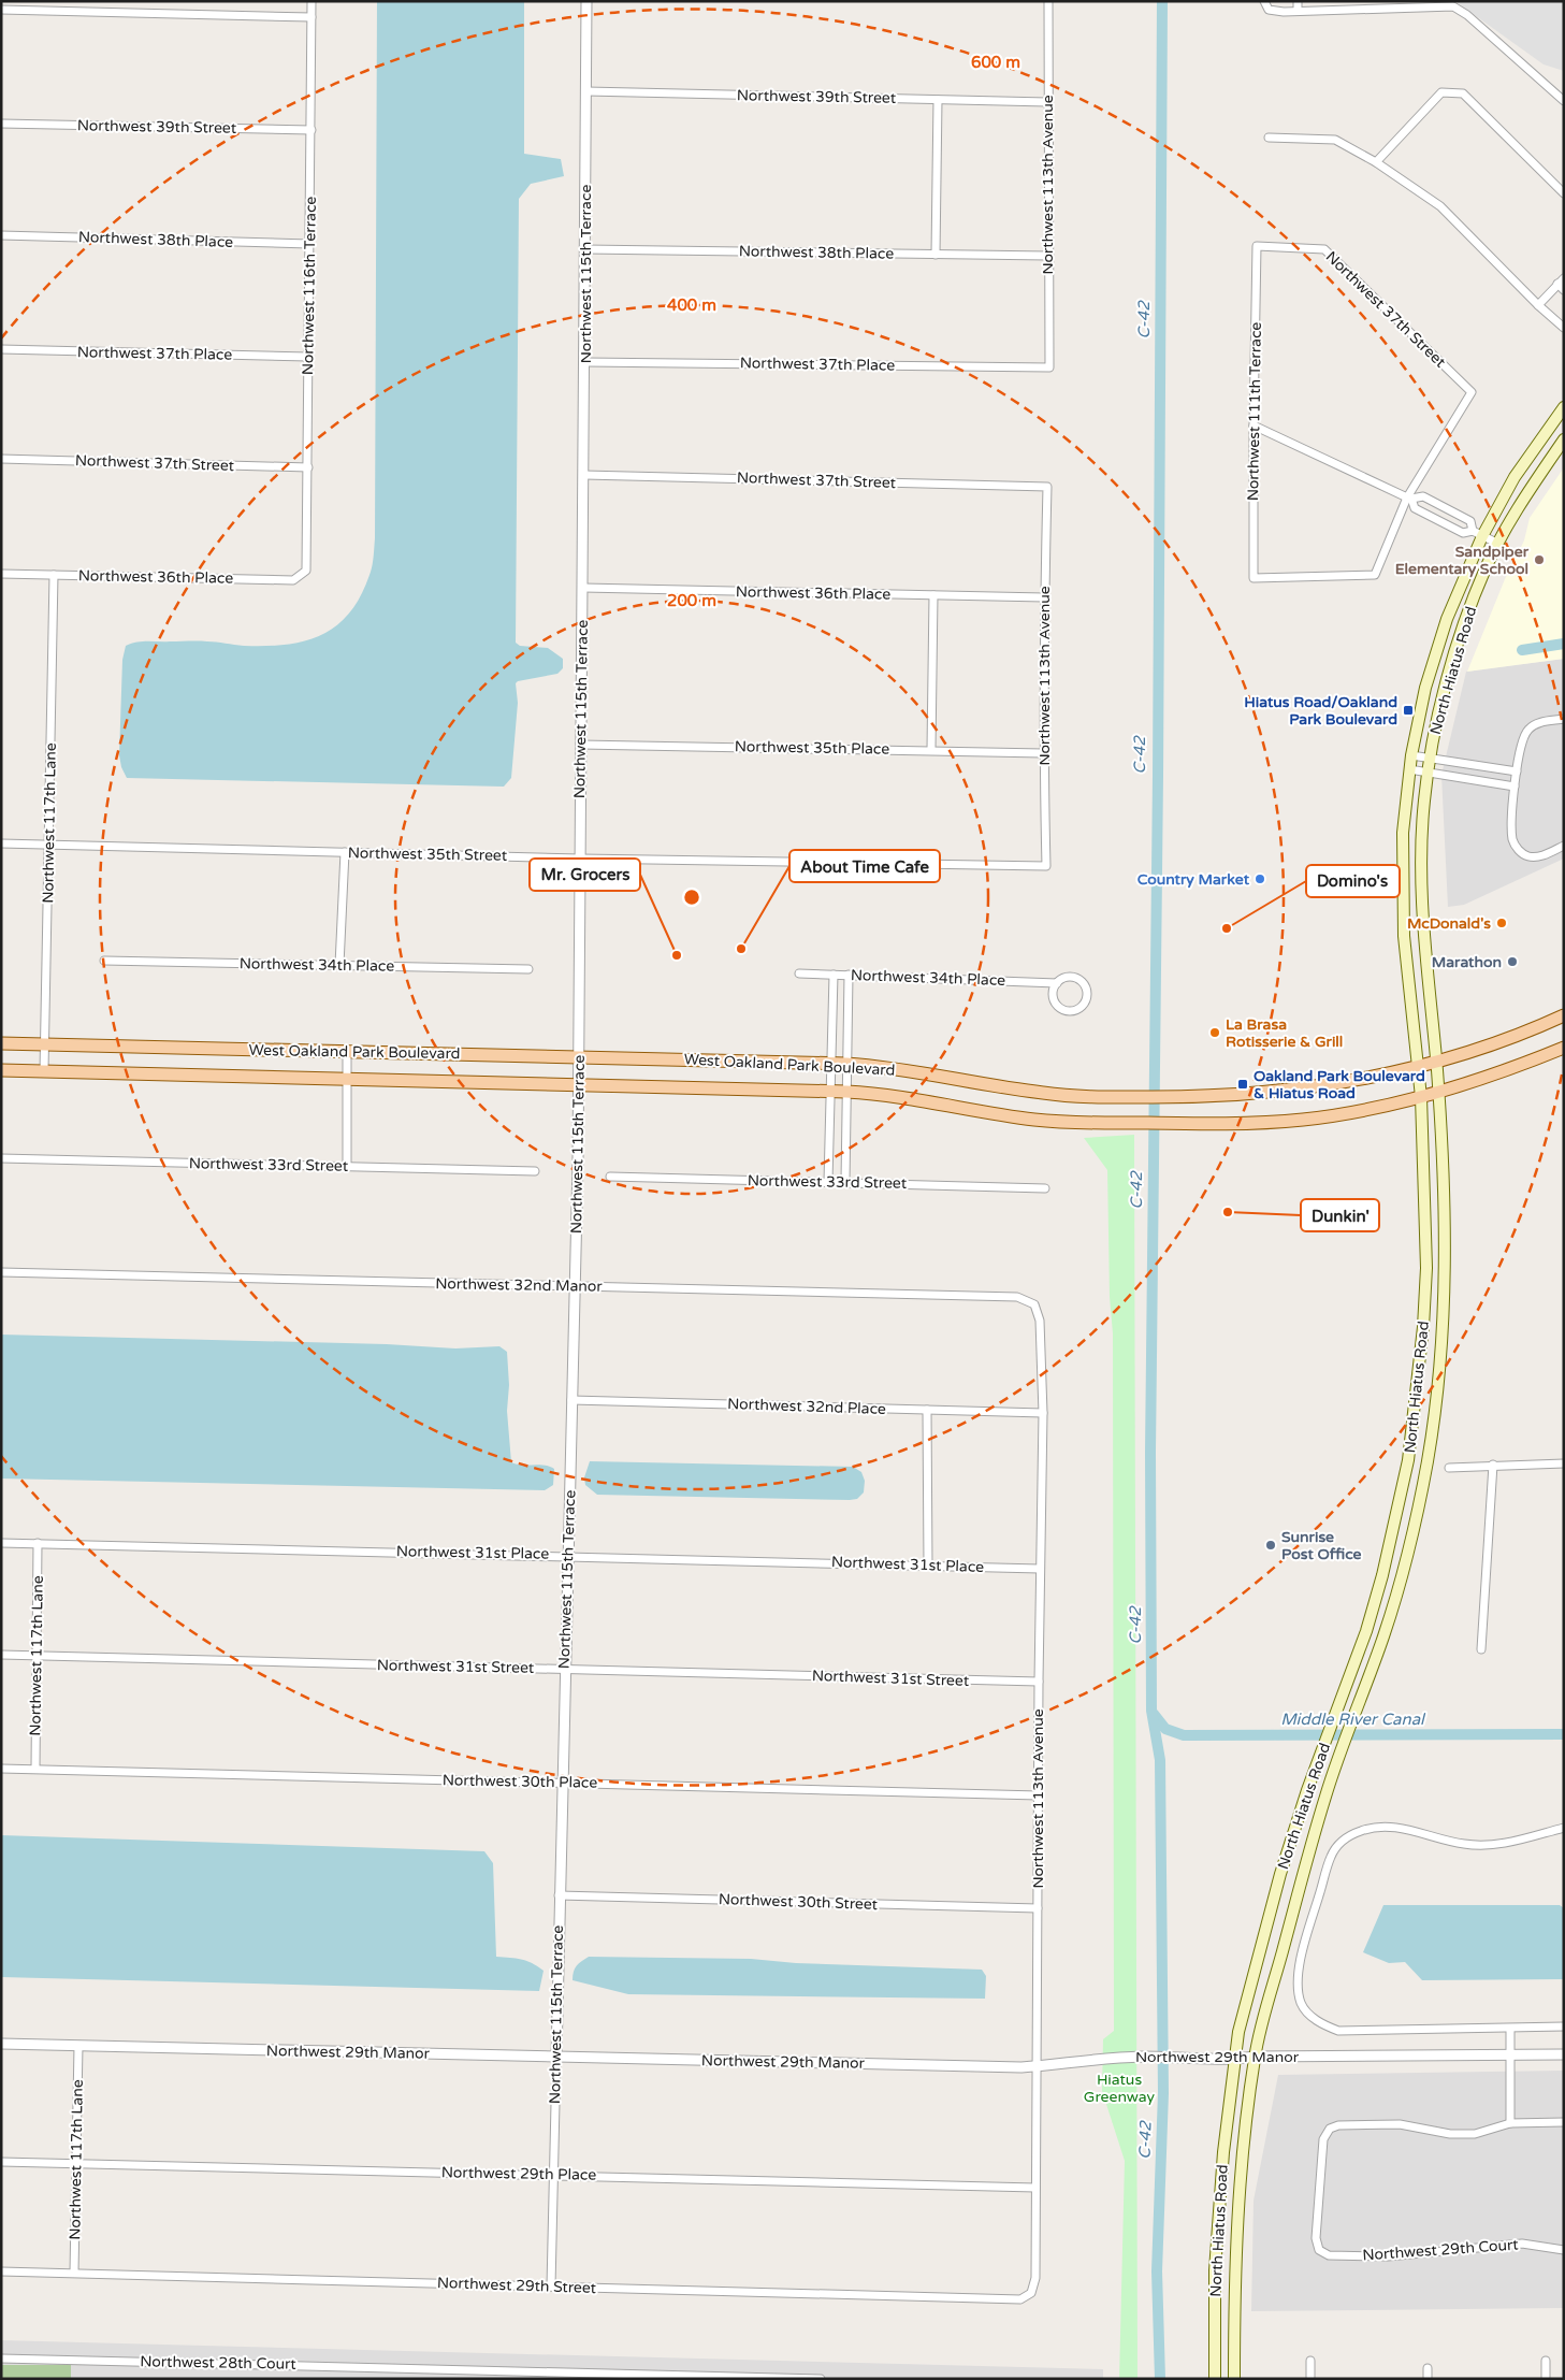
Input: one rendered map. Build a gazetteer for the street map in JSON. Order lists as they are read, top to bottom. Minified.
{"streets":{"main road":["North Hiatus Road","West Oakland Park Boulevard"],"street":["Northwest 39th Street","Northwest 113th Avenue","Northwest 38th Place","Northwest 115th Terrace","Northwest 116th Terrace","Northwest 37th Street","Northwest 37th Place","Northwest 111th Terrace","Northwest 36th Place","Northwest 35th Place","Northwest 117th Lane","Northwest 35th Street","Northwest 34th Place","Northwest 33rd Street","Northwest 32nd Manor","Northwest 32nd Place","Northwest 31st Place","Northwest 31st Street","Northwest 30th Place","Northwest 30th Street","Northwest 29th Manor","Northwest 29th Place","Northwest 29th Court","Northwest 29th Street","Northwest 28th Court"]},"crossings":[["Northwest 39th Street","Northwest 113th Avenue"],["Northwest 39th Street","Northwest 115th Terrace"],["Northwest 39th Street","Northwest 116th Terrace"],["Northwest 113th Avenue","Northwest 38th Place"],["Northwest 113th Avenue","Northwest 37th Street"],["Northwest 113th Avenue","Northwest 37th Place"],["Northwest 113th Avenue","Northwest 36th Place"],["Northwest 113th Avenue","Northwest 35th Place"],["Northwest 113th Avenue","Northwest 35th Street"],["Northwest 113th Avenue","Northwest 32nd Manor"],["Northwest 113th Avenue","Northwest 32nd Place"],["Northwest 113th Avenue","Northwest 31st Place"],["Northwest 113th Avenue","Northwest 31st Street"],["Northwest 113th Avenue","Northwest 30th Place"],["Northwest 113th Avenue","Northwest 30th Street"],["Northwest 113th Avenue","Northwest 29th Manor"],["Northwest 113th Avenue","Northwest 29th Place"],["Northwest 113th Avenue","Northwest 29th Street"],["Northwest 38th Place","Northwest 115th Terrace"],["Northwest 38th Place","Northwest 116th Terrace"],["Northwest 115th Terrace","Northwest 37th Street"],["Northwest 115th Terrace","Northwest 37th Place"],["Northwest 115th Terrace","Northwest 36th Place"],["Northwest 115th Terrace","Northwest 35th Place"],["Northwest 115th Terrace","Northwest 35th Street"],["Northwest 115th Terrace","West Oakland Park Boulevard"],["Northwest 115th Terrace","Northwest 32nd Manor"],["Northwest 115th Terrace","Northwest 32nd Place"],["Northwest 115th Terrace","Northwest 31st Place"],["Northwest 115th Terrace","Northwest 31st Street"],["Northwest 115th Terrace","Northwest 30th Place"],["Northwest 115th Terrace","Northwest 30th Street"],["Northwest 115th Terrace","Northwest 29th Manor"],["Northwest 115th Terrace","Northwest 29th Place"],["Northwest 115th Terrace","Northwest 29th Street"],["Northwest 116th Terrace","Northwest 37th Street"],["Northwest 116th Terrace","Northwest 37th Place"],["Northwest 116th Terrace","Northwest 36th Place"],["Northwest 37th Street","Northwest 111th Terrace"],["Northwest 36th Place","Northwest 117th Lane"],["North Hiatus Road","West Oakland Park Boulevard"],["North Hiatus Road","Northwest 29th Manor"],["Northwest 117th Lane","Northwest 35th Street"],["Northwest 117th Lane","West Oakland Park Boulevard"],["Northwest 117th Lane","Northwest 31st Place"],["Northwest 117th Lane","Northwest 31st Street"],["Northwest 117th Lane","Northwest 30th Place"],["Northwest 117th Lane","Northwest 29th Manor"],["Northwest 117th Lane","Northwest 29th Place"],["Northwest 117th Lane","Northwest 29th Street"]],"water":["C-42","Middle River Canal"],"parks":["Hiatus Greenway"],"places":{"other":["Sandpiper Elementary School","Country Market","McDonald's","Domino's","About Time Cafe","Mr. Grocers","Marathon","La Brasa Rotisserie & Grill","Dunkin'","Sunrise Post Office"],"transit":["Hiatus Road/Oakland Park Boulevard","Oakland Park Boulevard & Hiatus Road"]},"rings":["600 m","400 m","200 m"]}
